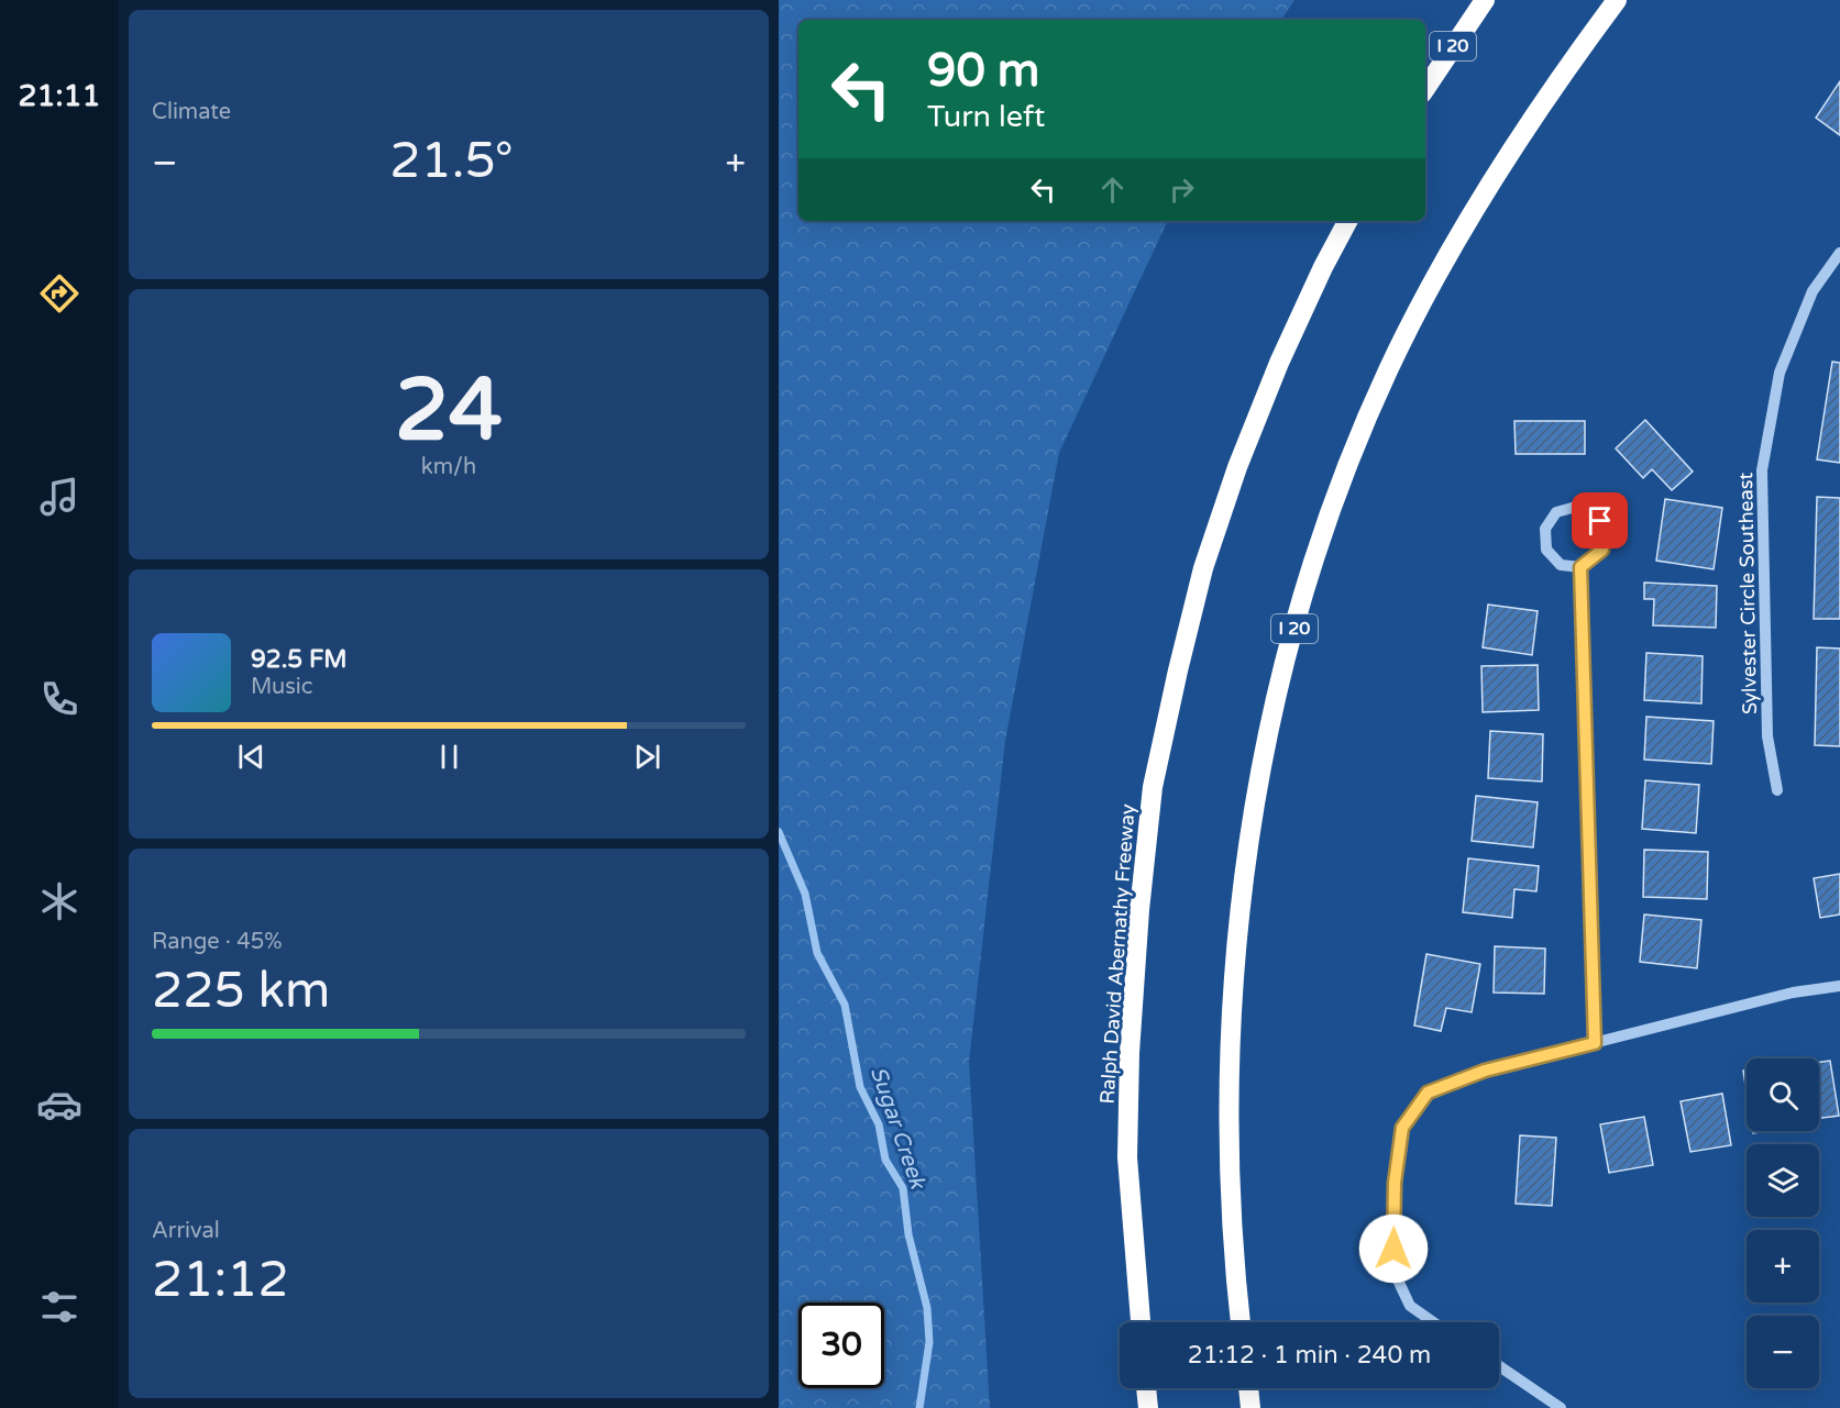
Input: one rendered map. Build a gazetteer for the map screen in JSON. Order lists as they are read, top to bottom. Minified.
{"streets":{"highway":["I 20","Ralph David Abernathy Freeway"],"street":["Sylvester Circle Southeast"]},"water":["Sugar Creek"],"page":{"tabs":"21:11","tile":["Climate",["24","km/h"],["Range · 45%","225 km"],["Arrival","21:12"]],"turn":["90 m","Turn left"],"heat":["−","21.5°","+"],"song":["92.5 FM","Music"],"map_buttons":["+","−"],"limit":"30","trip":"21:12 · 1 min · 240 m"}}
